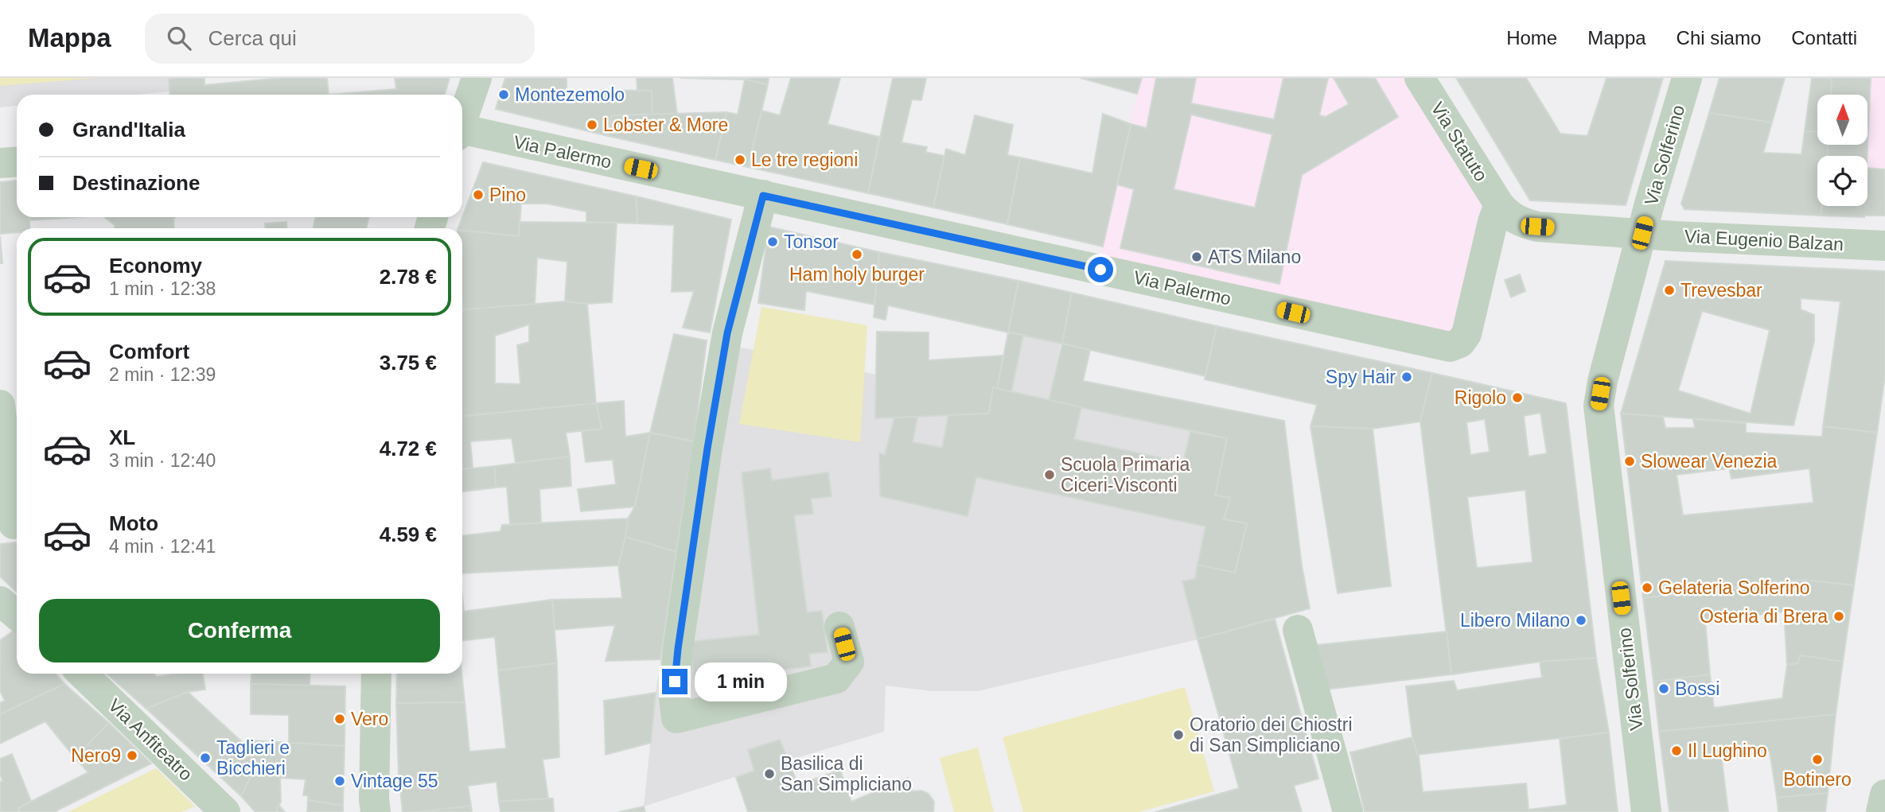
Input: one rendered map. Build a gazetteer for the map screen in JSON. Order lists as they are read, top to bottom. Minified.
{"streets":{"street":["Via Statuto","Via Palermo","Via Solferino","Via Eugenio Balzan","Via Anfiteatro"]},"crossings":[["Via Statuto","Via Palermo"],["Via Statuto","Via Solferino"],["Via Statuto","Via Eugenio Balzan"],["Via Solferino","Via Eugenio Balzan"]],"places":["Montezemolo","Lobster & More","Le tre regioni","Pino","Tonsor","Ham holy burger","ATS Milano","Trevesbar","Spy Hair","Rigolo","Slowear Venezia","Scuola Primaria Ciceri-Visconti","Gelateria Solferino","Osteria di Brera","Libero Milano","Bossi","Vero","Oratorio dei Chiostri di San Simpliciano","Il Lughino","Nero9","Taglieri e Bicchieri","Botinero","Basilica di San Simpliciano","Vintage 55"],"north":"top","page":{"header":"Mappa","search":"Cerca qui","nav":["Home","Mappa","Chi siamo","Contatti"],"banner":["Grand'Italia","Destinazione"],"list":[{"name":"Economy","note":"1 min · 12:38","value":"2.78 €"},{"name":"Comfort","note":"2 min · 12:39","value":"3.75 €"},{"name":"XL","note":"3 min · 12:40","value":"4.72 €"},{"name":"Moto","note":"4 min · 12:41","value":"4.59 €"}],"buttons":"Conferma","bubble":"1 min"}}
